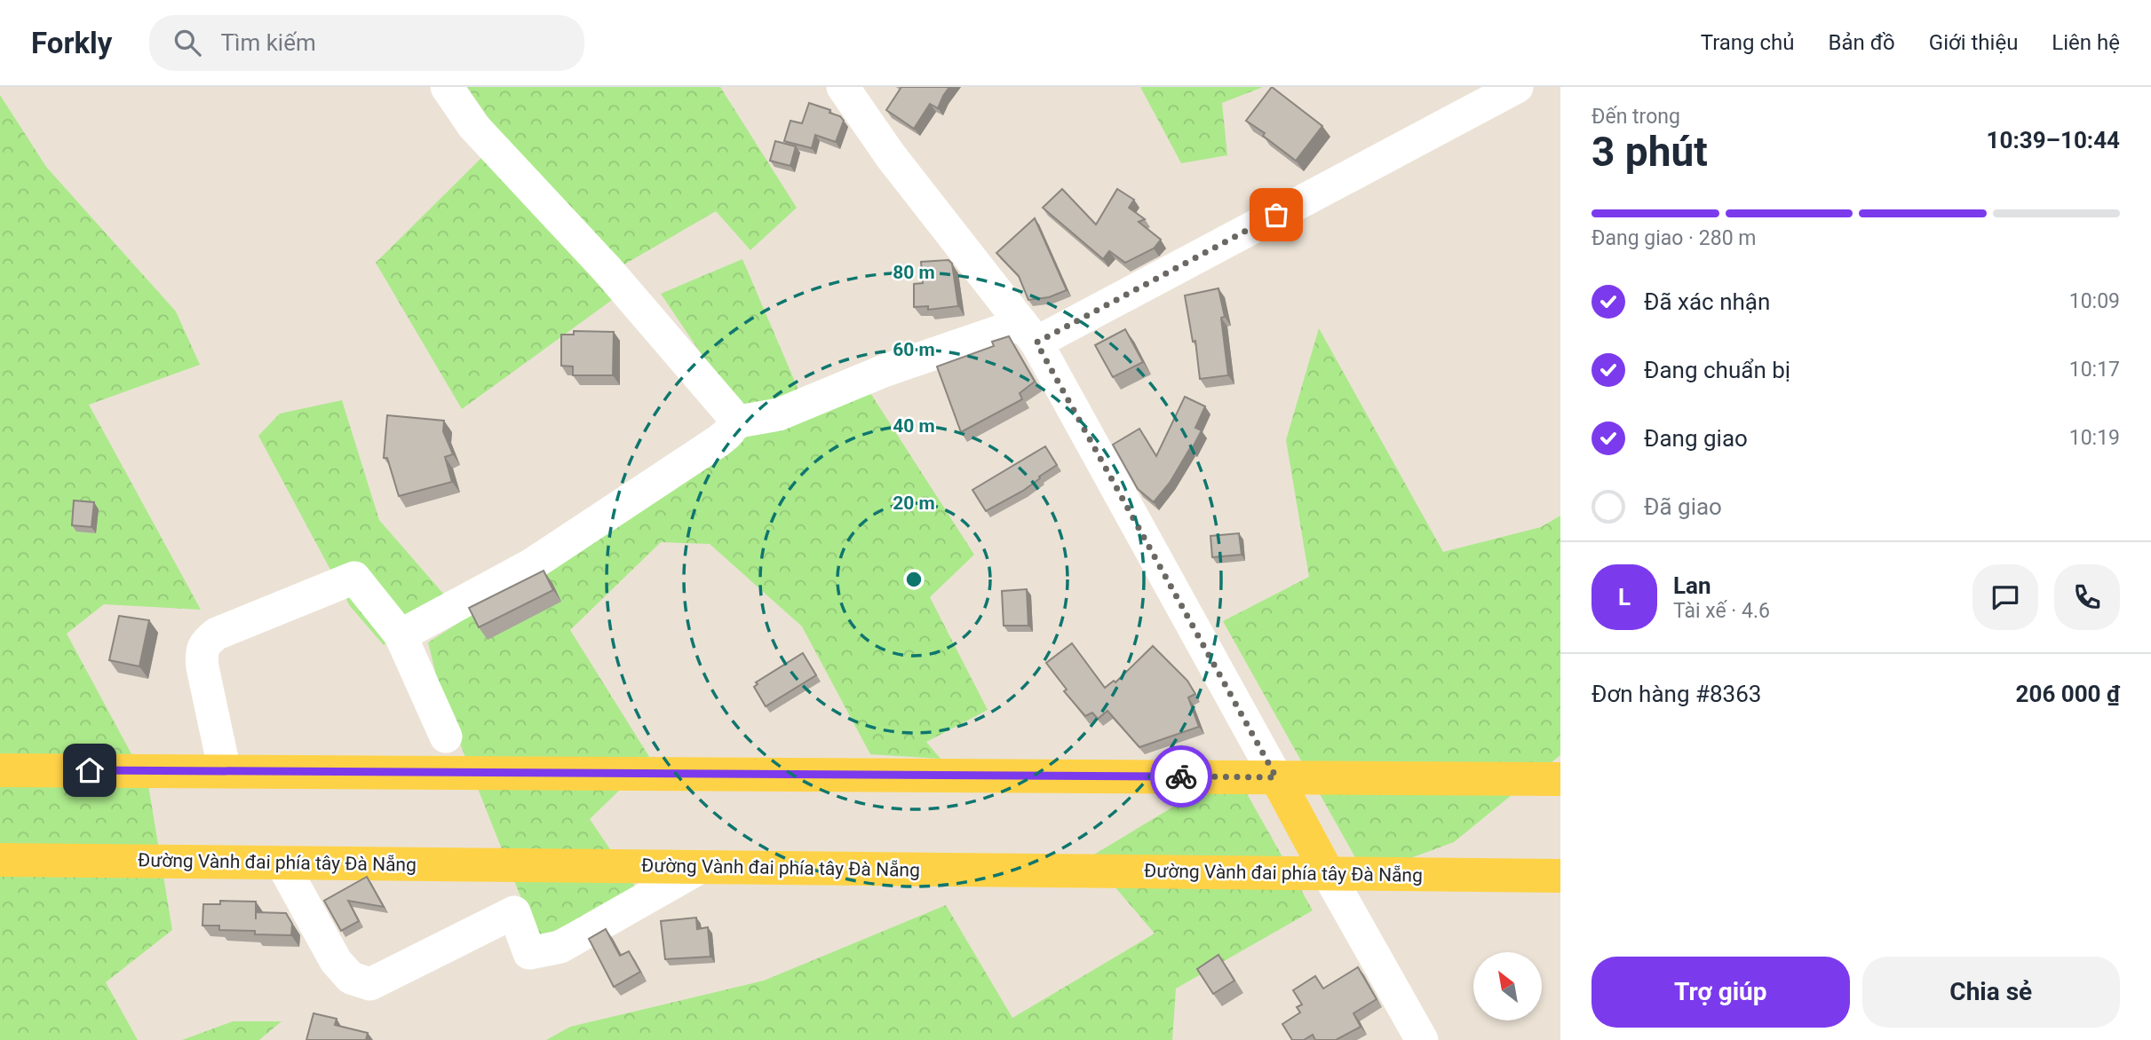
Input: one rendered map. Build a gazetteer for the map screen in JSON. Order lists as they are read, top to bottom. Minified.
{"streets":{"main road":["Đường Vành đai phía tây Đà Nẵng"]},"north":"top left","page":{"header":"Forkly","search":"Tìm kiếm","nav":["Trang chủ","Bản đồ","Giới thiệu","Liên hệ"],"heading":["3 phút","Đến trong","10:39–10:44"],"panel":["Lan","Tài xế · 4.6","Đơn hàng #8363","206 000 ₫"],"bar":"Đang giao · 280 m","list":[["Đã xác nhận","10:09"],["Đang chuẩn bị","10:17"],["Đang giao","10:19"],"Đã giao"],"round":"L","buttons":["Trợ giúp","Chia sẻ"]},"rings":["80 m","60 m","40 m","20 m"]}
